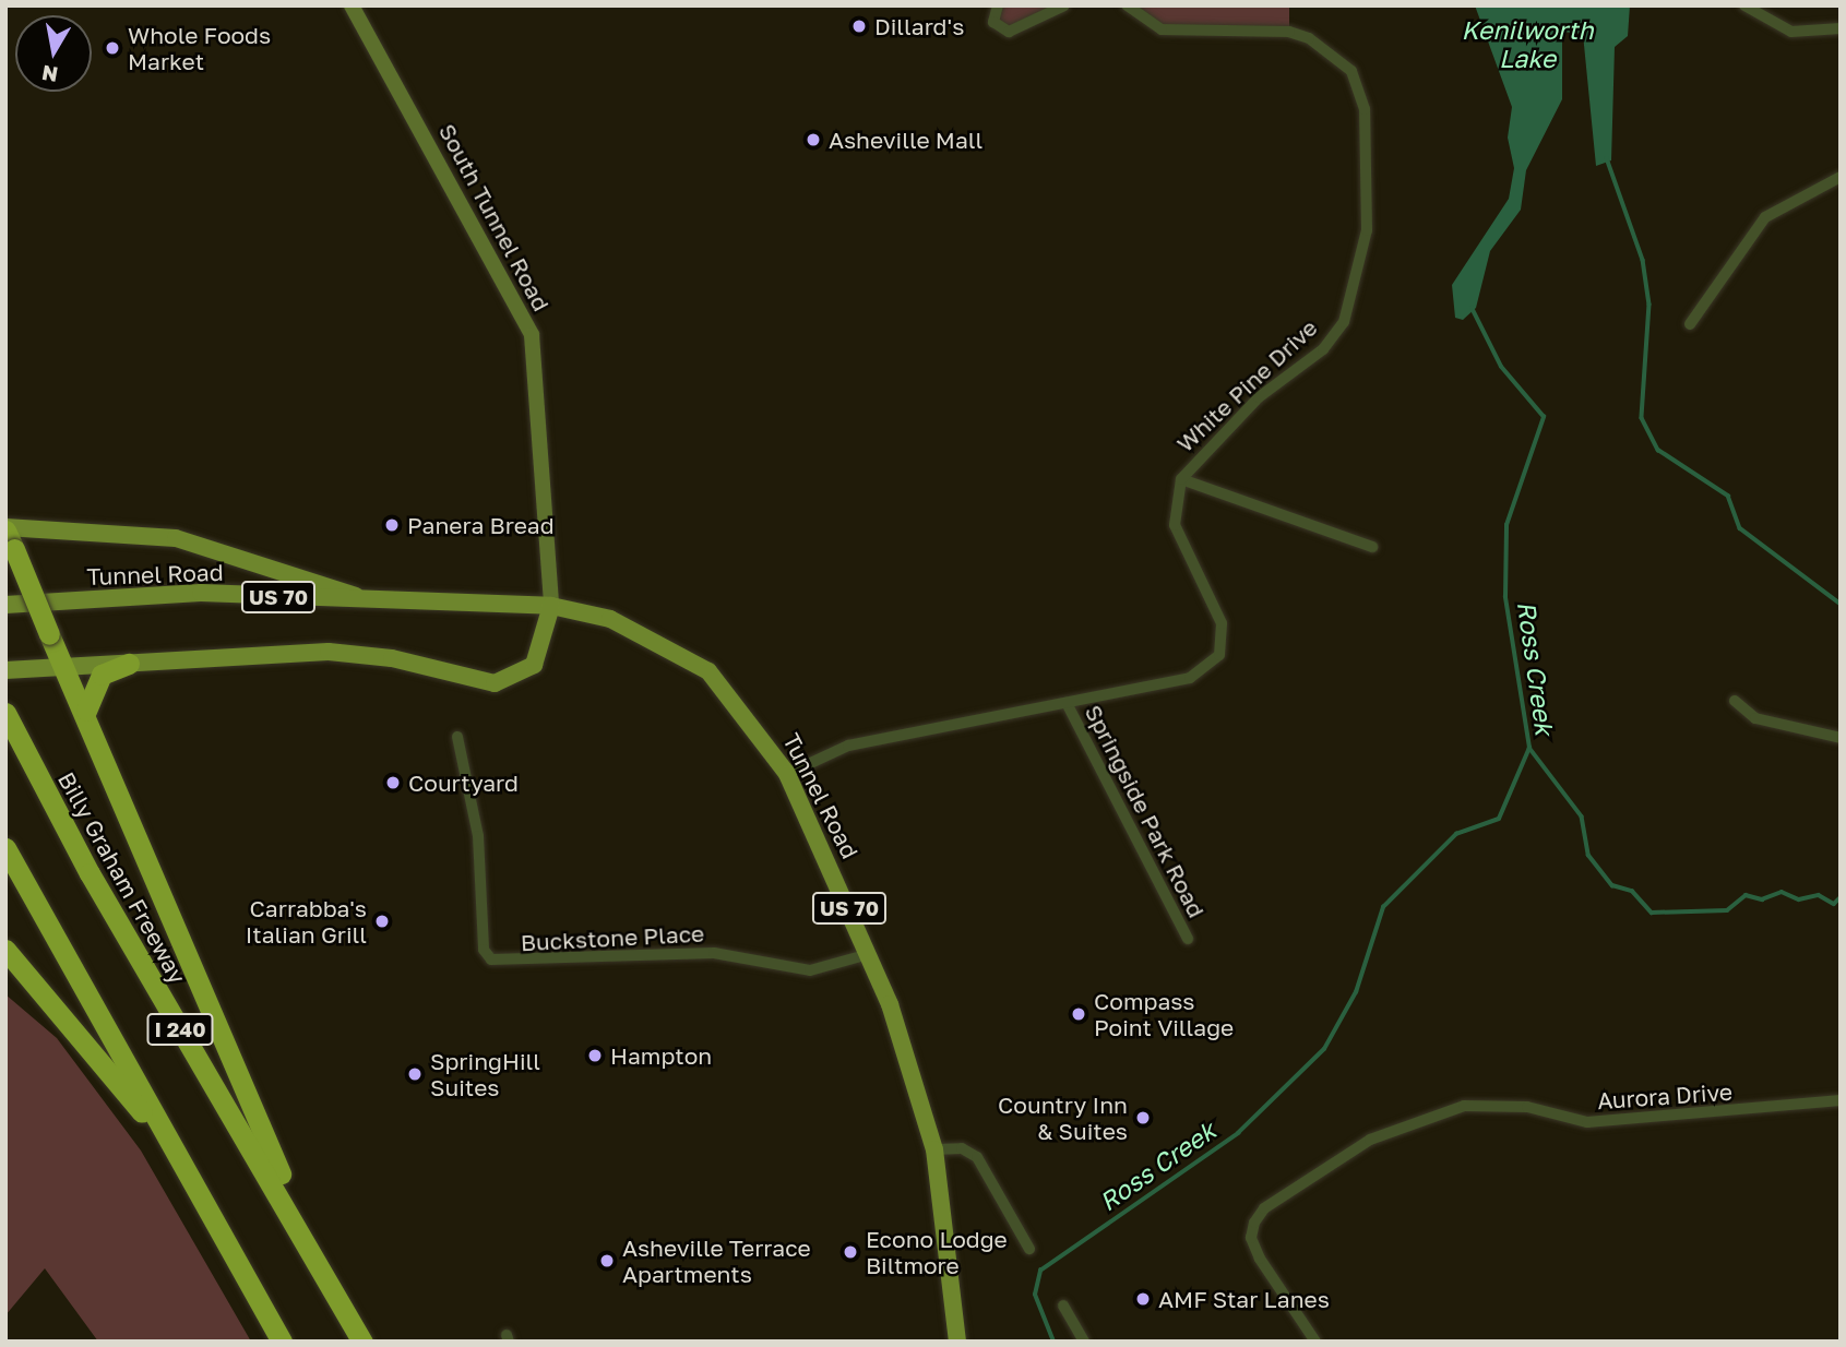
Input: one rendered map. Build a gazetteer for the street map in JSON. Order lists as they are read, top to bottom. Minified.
{"streets":{"highway":["Billy Graham Freeway","I 240"],"main road":["South Tunnel Road","Tunnel Road","US 70"],"street":["White Pine Drive","Springside Park Road","Buckstone Place","Aurora Drive"]},"crossings":[["South Tunnel Road","Tunnel Road"],["White Pine Drive","Tunnel Road"],["White Pine Drive","Springside Park Road"],["Tunnel Road","Buckstone Place"]],"water":["Kenilworth Lake","Ross Creek"],"places":["Dillard's","Whole Foods Market","Asheville Mall","Panera Bread","Courtyard","Carrabba's Italian Grill","Compass Point Village","Hampton","SpringHill Suites","Country Inn & Suites","Econo Lodge Biltmore","Asheville Terrace Apartments","AMF Star Lanes"],"north":"bottom"}
